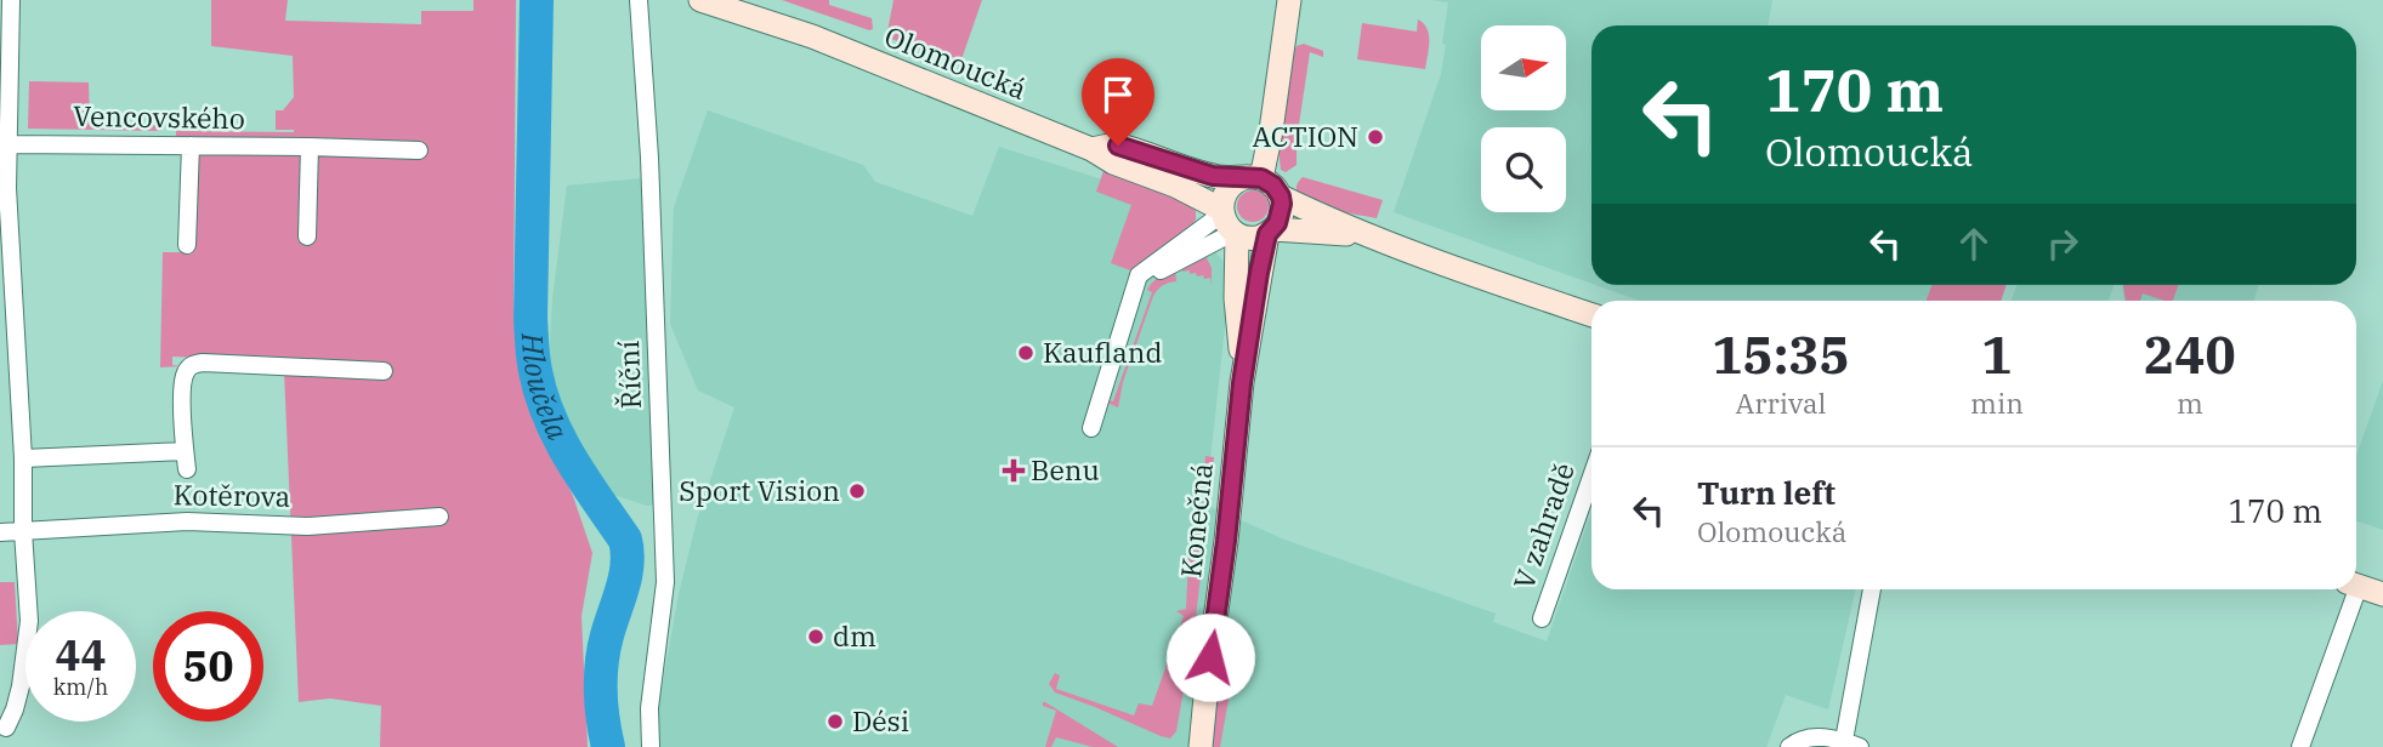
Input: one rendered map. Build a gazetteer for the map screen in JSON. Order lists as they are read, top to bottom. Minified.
{"streets":{"street":["Olomoucká","Vencovského","Říční","Kotěrova","Konečná","V zahradě"]},"crossings":[["Olomoucká","Konečná"]],"water":["Hloučela"],"places":{"other":["ACTION","Kaufland","Sport Vision","dm","Dési"],"health":["Benu"]},"north":"right","page":{"turn":["170 m","Olomoucká"],"eta":["15:35","Arrival","1","min","240","m"],"list":[{"name":"Turn left","note":"Olomoucká","value":"170 m"}],"speed":"44 km/h","limit":"50"}}
